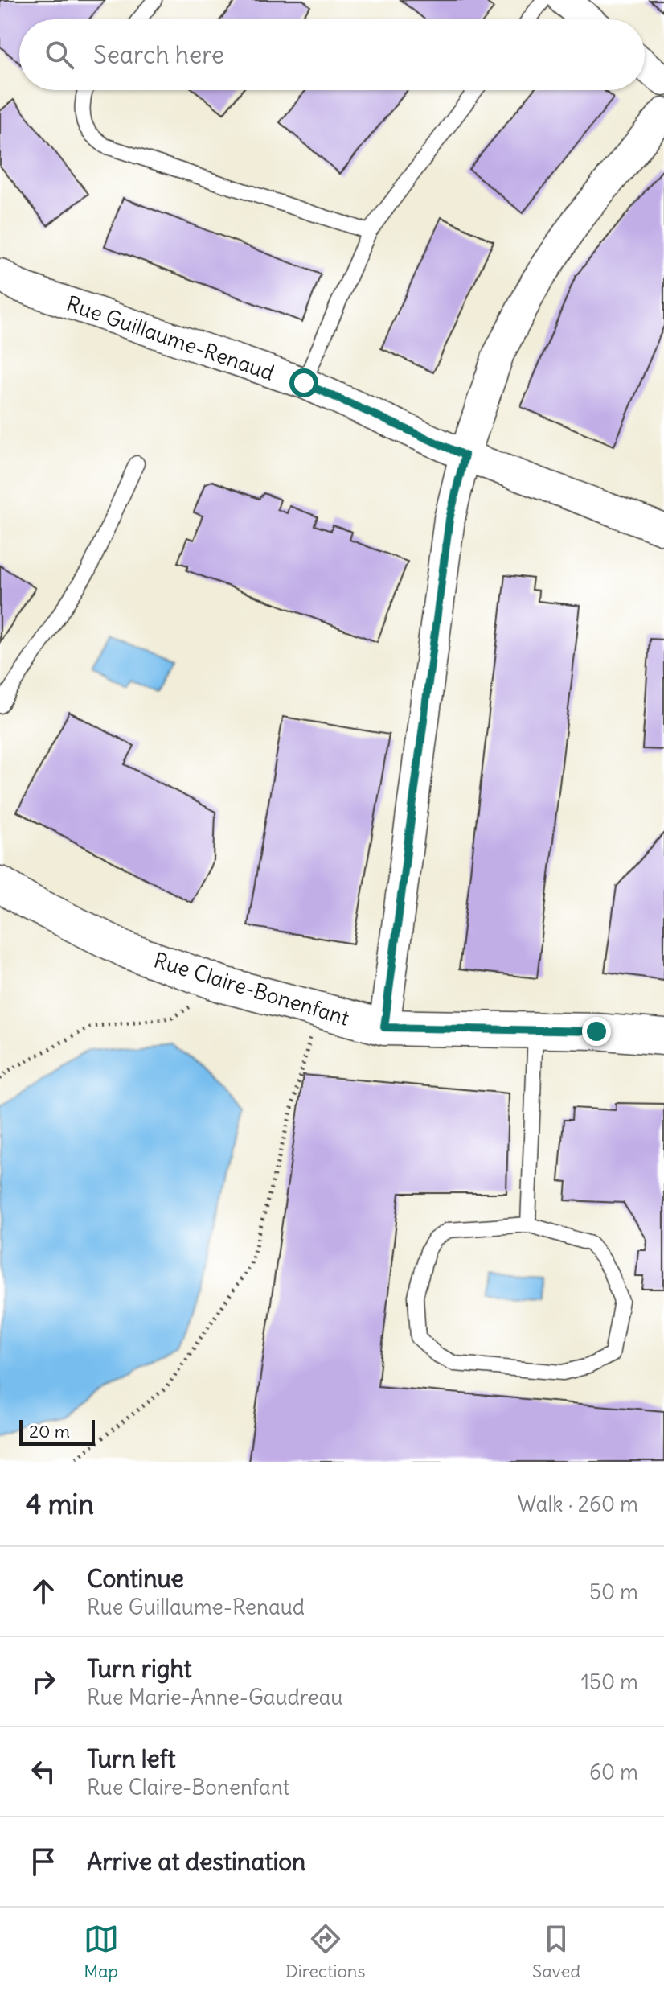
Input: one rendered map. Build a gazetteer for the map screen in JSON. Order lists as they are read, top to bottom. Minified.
{"streets":{"street":["Rue Guillaume-Renaud","Rue Claire-Bonenfant"]},"scale_bar":"20 m","page":{"search":"Search here","scale":"20 m","heading":["4 min","Walk · 260 m"],"list":[["Continue","Rue Guillaume-Renaud","50 m"],["Turn right","Rue Marie-Anne-Gaudreau","150 m"],["Turn left","Rue Claire-Bonenfant","60 m"],"Arrive at destination"],"nav":["Map","Directions","Saved"]}}
